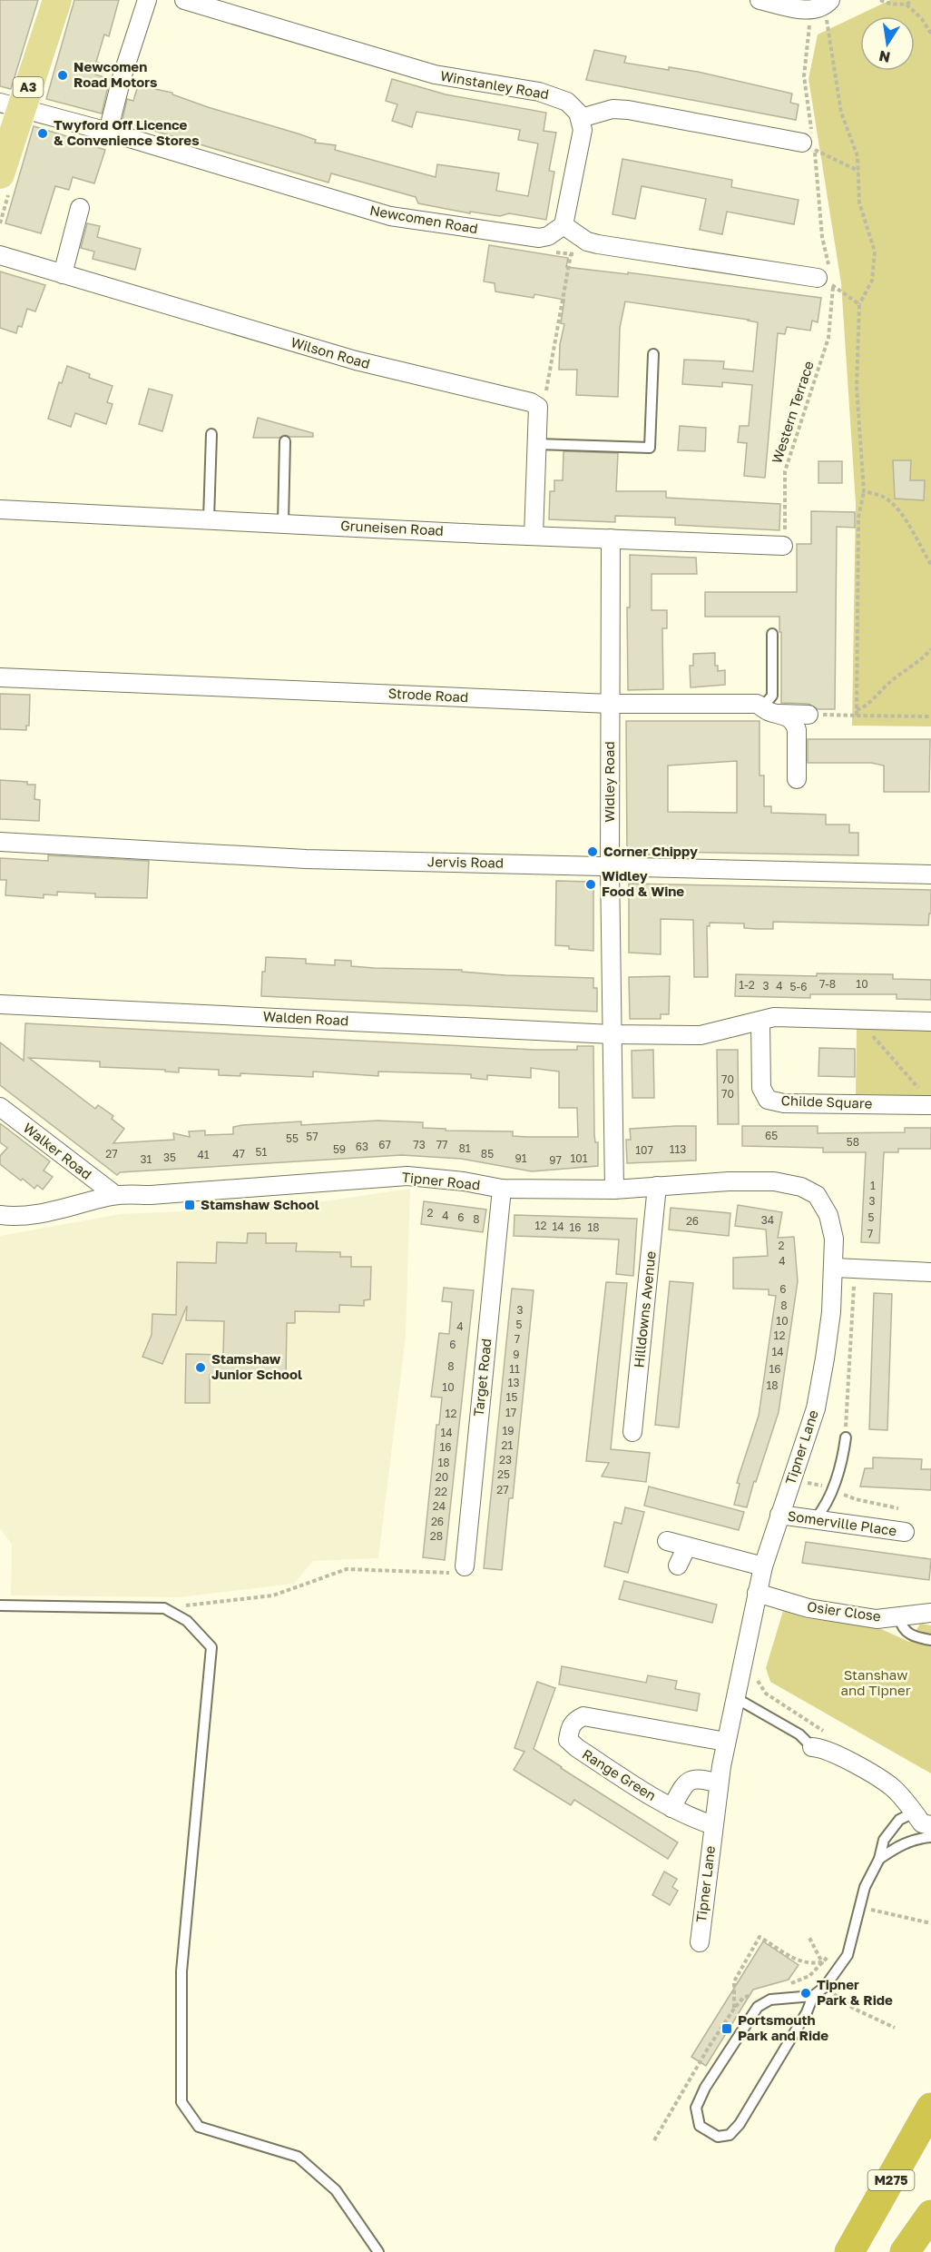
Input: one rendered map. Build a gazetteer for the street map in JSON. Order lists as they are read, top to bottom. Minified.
{"streets":{"highway":["M275"],"main road":["A3"],"street":["Winstanley Road","Newcomen Road","Wilson Road","Gruneisen Road","Strode Road","Widley Road","Jervis Road","Walden Road","Childe Square","Walker Road","Tipner Road","Hilldowns Avenue","Target Road","Tipner Lane","Somerville Place","Osier Close","Range Green"],"path":["Western Terrace"]},"crossings":[["A3","Newcomen Road"],["Wilson Road","Gruneisen Road"],["Western Terrace","Gruneisen Road"],["Gruneisen Road","Widley Road"],["Strode Road","Widley Road"],["Widley Road","Jervis Road"],["Widley Road","Walden Road"],["Widley Road","Tipner Road"],["Walker Road","Tipner Road"],["Tipner Road","Hilldowns Avenue"],["Tipner Road","Target Road"],["Tipner Road","Tipner Lane"],["Tipner Lane","Somerville Place"],["Tipner Lane","Osier Close"],["Tipner Lane","Range Green"]],"parks":["Stanshaw and Tipner"],"places":{"other":["Newcomen Road Motors","Twyford Off Licence & Convenience Stores","Corner Chippy","Widley Food & Wine","Stamshaw Junior School","Tipner Park & Ride"],"transit":["Stamshaw School","Portsmouth Park and Ride"]},"house_numbers":["7-8","10","1-2","3","4","5-6","70","70","65","57","55","58","67","73","77","63","81","59","113","107","51","27","47","85","41","35","91","101","31","97","1","3","2","4","6","5","8","34","26","12","14","16","18","7","2","4","6","8","3","10","5","4","12","7","6","14","9","8","11","16","13","18","10","15","17","12","19","14","21","16","23","18","25","20","27","22","24","26","28"],"north":"bottom"}
